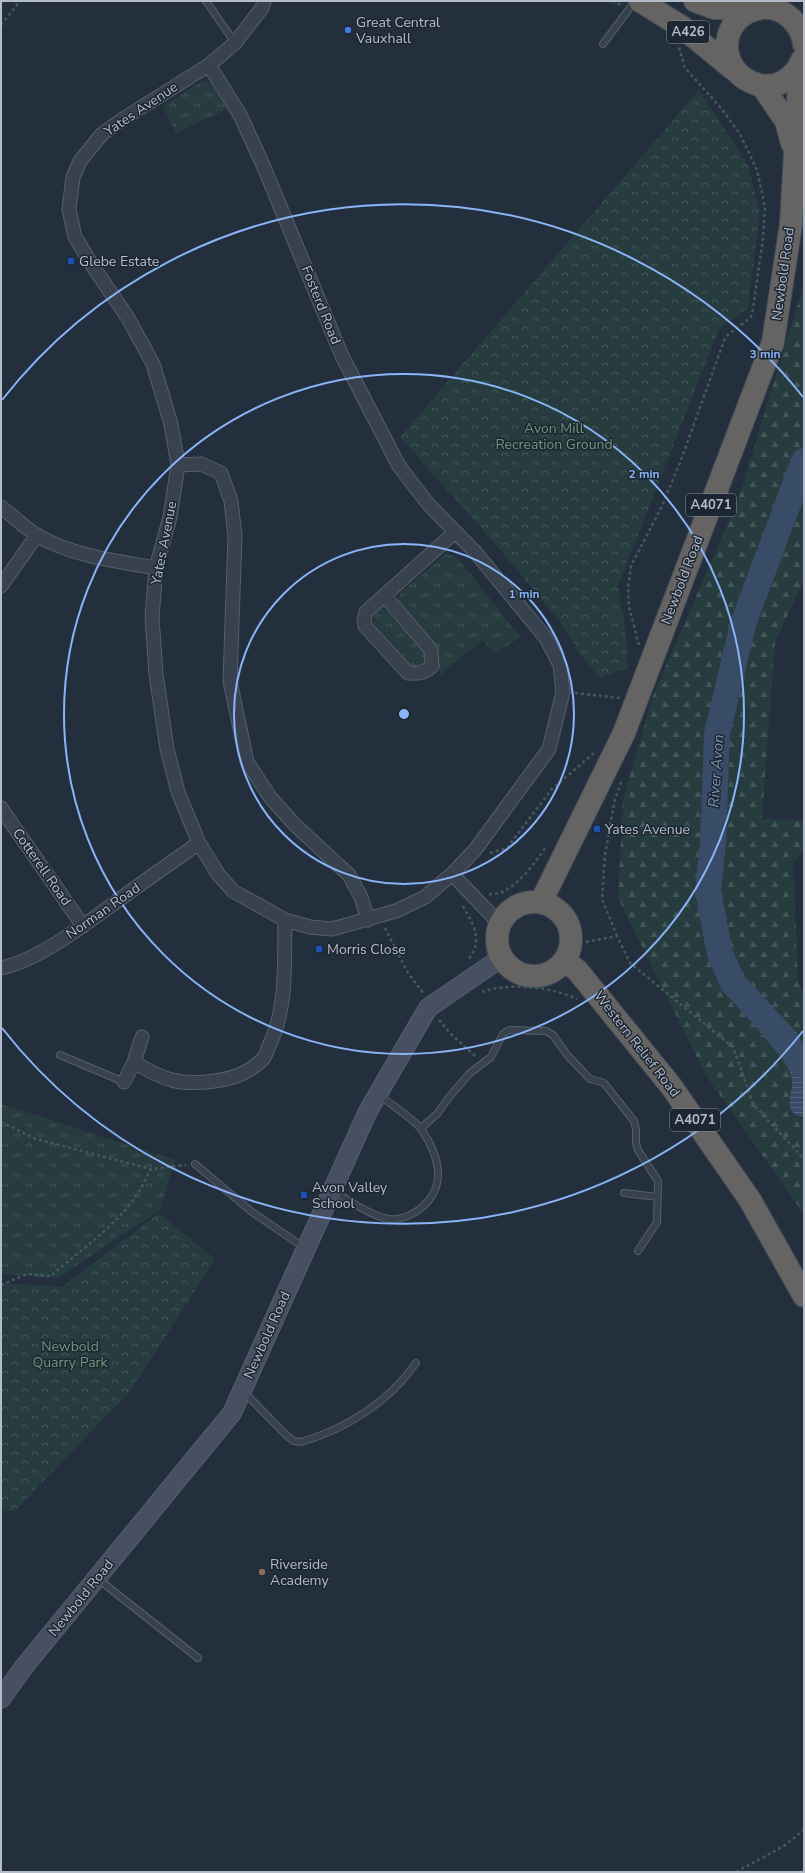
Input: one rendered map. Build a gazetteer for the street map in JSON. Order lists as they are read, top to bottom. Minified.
{"streets":{"highway":["A426","Newbold Road","A4071","Western Relief Road"],"street":["Yates Avenue","Fosterd Road","Cotterell Road","Norman Road"]},"crossings":[["Yates Avenue","Fosterd Road"],["Yates Avenue","Norman Road"],["Newbold Road","Western Relief Road"],["Cotterell Road","Norman Road"]],"water":["River Avon"],"parks":["Avon Mill Recreation Ground","Newbold Quarry Park"],"places":{"other":["Great Central Vauxhall","Riverside Academy"],"transit":["Glebe Estate","Yates Avenue","Morris Close","Avon Valley School"]},"rings":["3 min","2 min","1 min"]}
